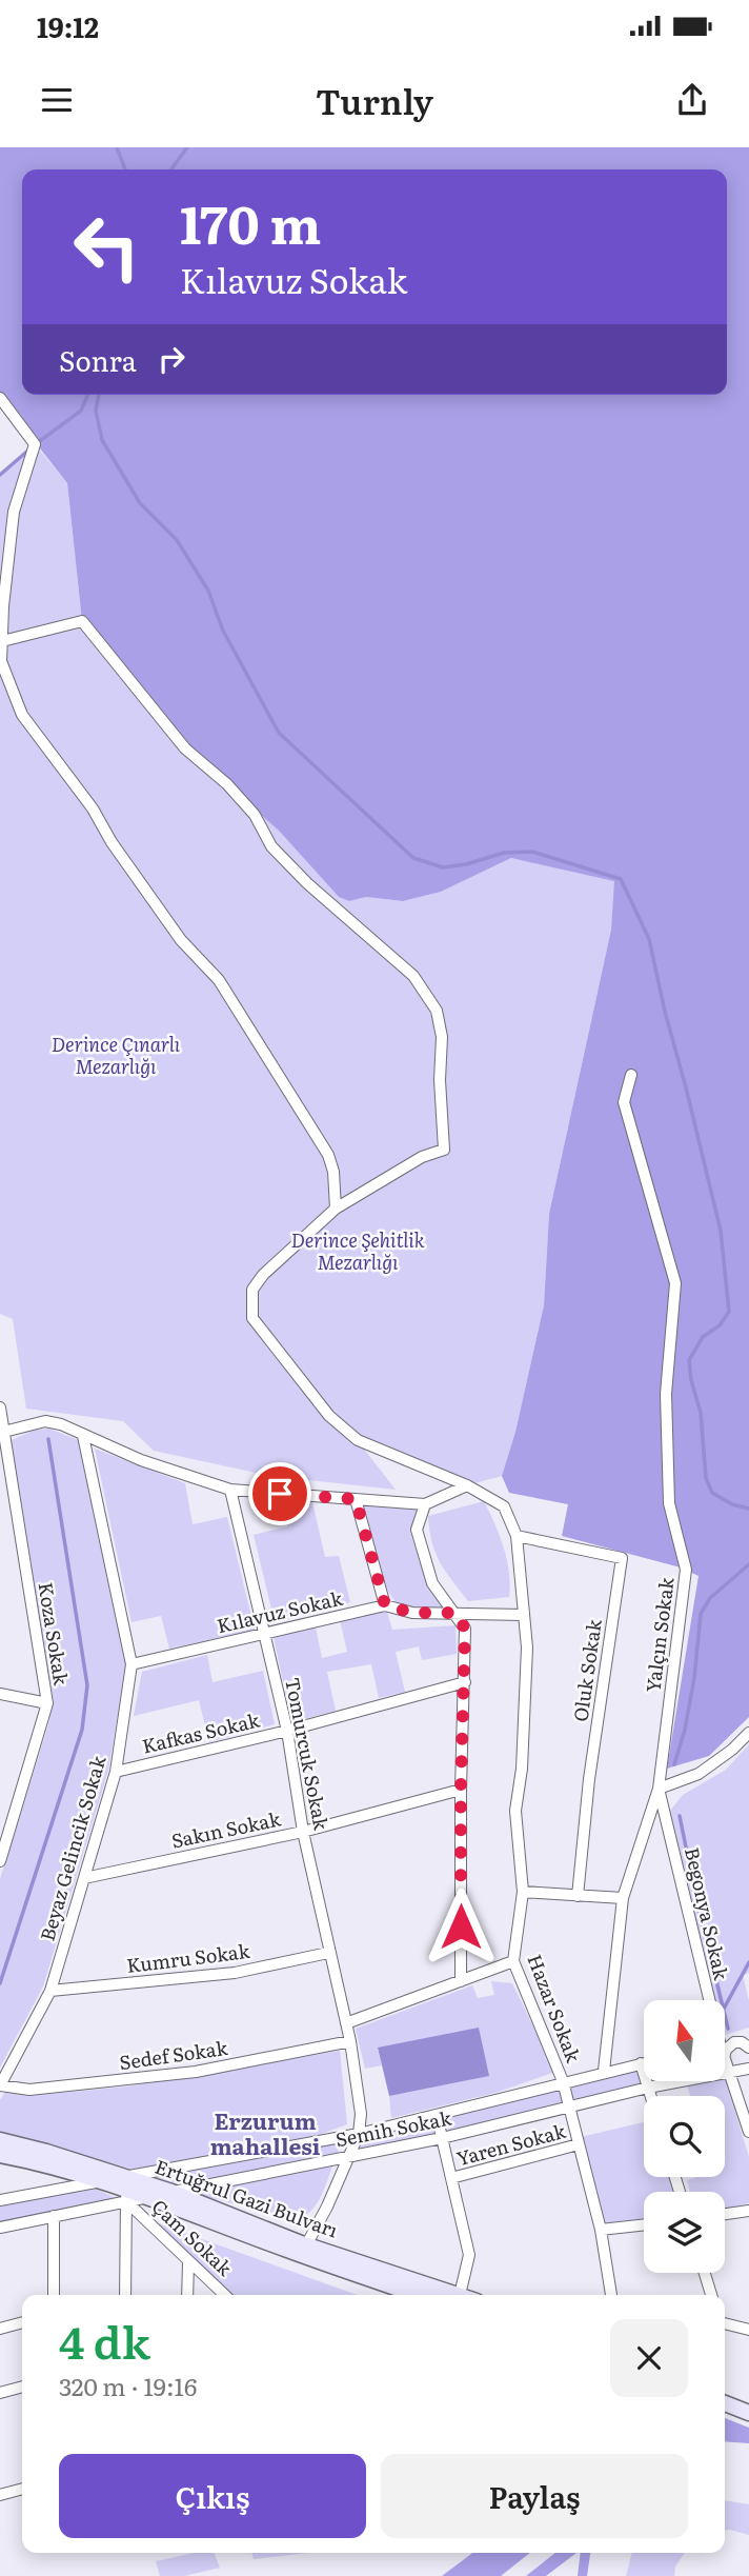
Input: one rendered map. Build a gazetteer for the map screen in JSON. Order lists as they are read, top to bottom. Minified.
{"streets":{"main road":["Ertuğrul Gazi Bulvarı"],"street":["Kılavuz Sokak","Koza Sokak","Yalçın Sokak","Oluk Sokak","Kafkas Sokak","Tomurcuk Sokak","Sakın Sokak","Beyaz Gelincik Sokak","Begonya Sokak","Kumru Sokak","Hazar Sokak","Sedef Sokak","Semih Sokak","Yaren Sokak","Çam Sokak"]},"crossings":[["Kılavuz Sokak","Oluk Sokak"],["Kılavuz Sokak","Tomurcuk Sokak"],["Kılavuz Sokak","Beyaz Gelincik Sokak"],["Kılavuz Sokak","Hazar Sokak"],["Yalçın Sokak","Begonya Sokak"],["Yalçın Sokak","Semih Sokak"],["Oluk Sokak","Hazar Sokak"],["Kafkas Sokak","Tomurcuk Sokak"],["Kafkas Sokak","Beyaz Gelincik Sokak"],["Tomurcuk Sokak","Sakın Sokak"],["Tomurcuk Sokak","Kumru Sokak"],["Tomurcuk Sokak","Sedef Sokak"],["Tomurcuk Sokak","Semih Sokak"],["Sakın Sokak","Beyaz Gelincik Sokak"],["Beyaz Gelincik Sokak","Kumru Sokak"],["Beyaz Gelincik Sokak","Sedef Sokak"],["Begonya Sokak","Semih Sokak"],["Hazar Sokak","Semih Sokak"],["Hazar Sokak","Yaren Sokak"],["Semih Sokak","Ertuğrul Gazi Bulvarı"],["Semih Sokak","Çam Sokak"],["Ertuğrul Gazi Bulvarı","Çam Sokak"]],"districts":["Erzurum mahallesi"],"parks":["Derince Çınarlı Mezarlığı","Derince Şehitlik Mezarlığı"],"north":"top","page":{"status":"19:12","header":"Turnly","turn":["170 m","Kılavuz Sokak"],"then":"Sonra","heading":["4 dk","320 m · 19:16"],"buttons":["Çıkış","Paylaş"]}}
